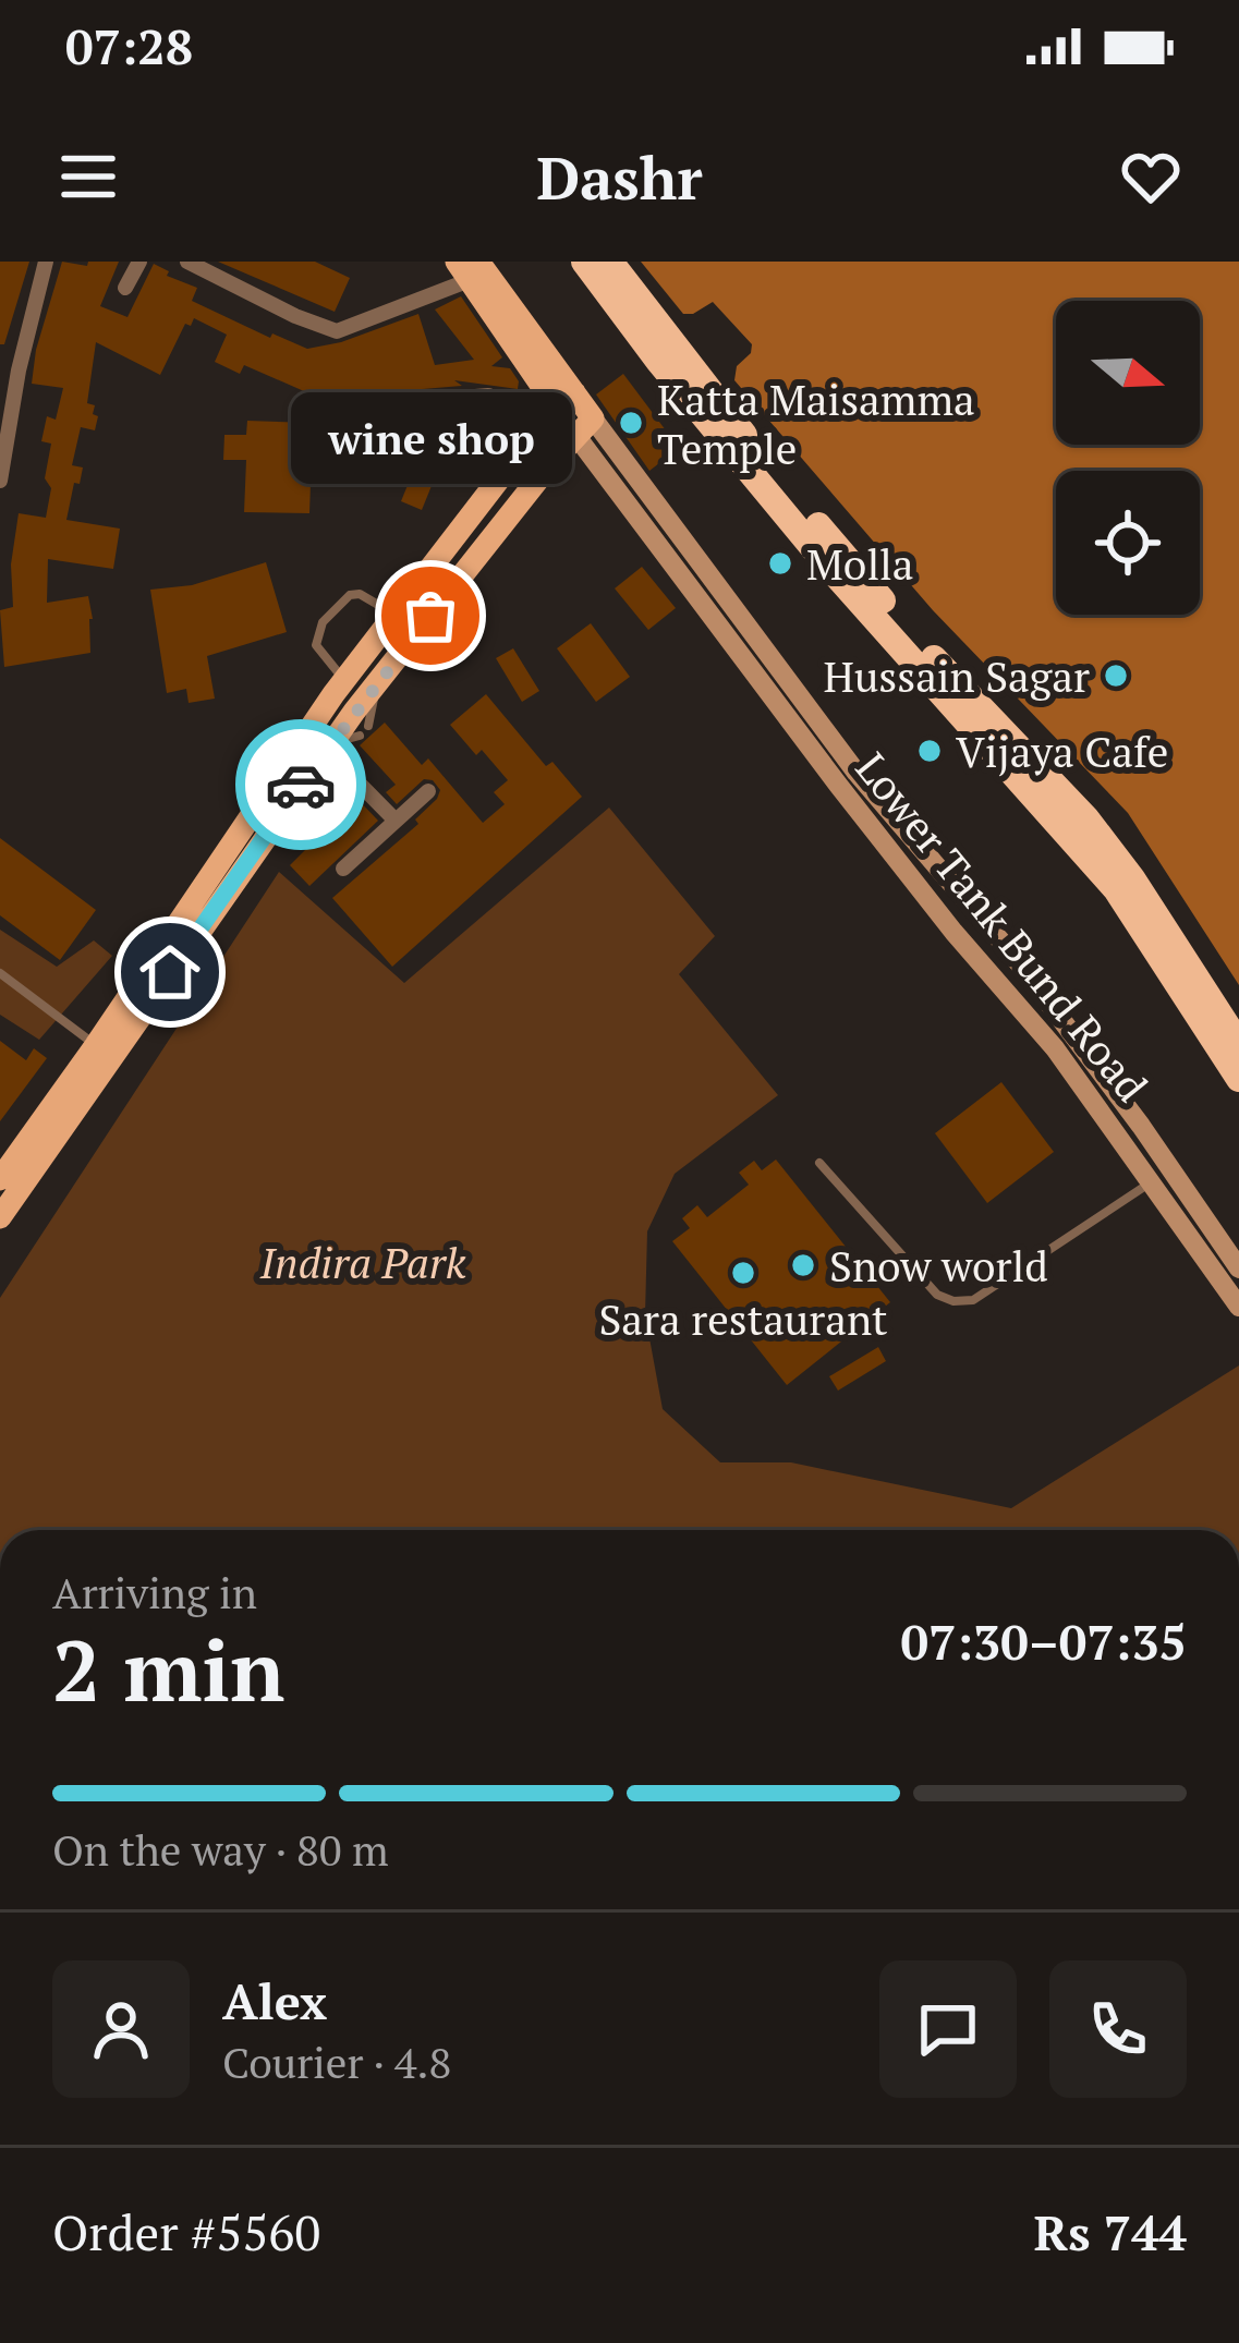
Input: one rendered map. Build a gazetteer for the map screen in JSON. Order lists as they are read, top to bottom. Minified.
{"streets":{"main road":["Lower Tank Bund Road"]},"parks":["Indira Park"],"places":["Katta Maisamma Temple","Molla","wine shop","Hussain Sagar","Vijaya Cafe","Snow world","Sara restaurant"],"north":"right","page":{"status":"07:28","header":"Dashr","bubble":"wine shop","heading":["2 min","Arriving in","07:30–07:35"],"panel":["Alex","Courier · 4.8","Order #5560","Rs 744"],"bar":"On the way · 80 m"}}
